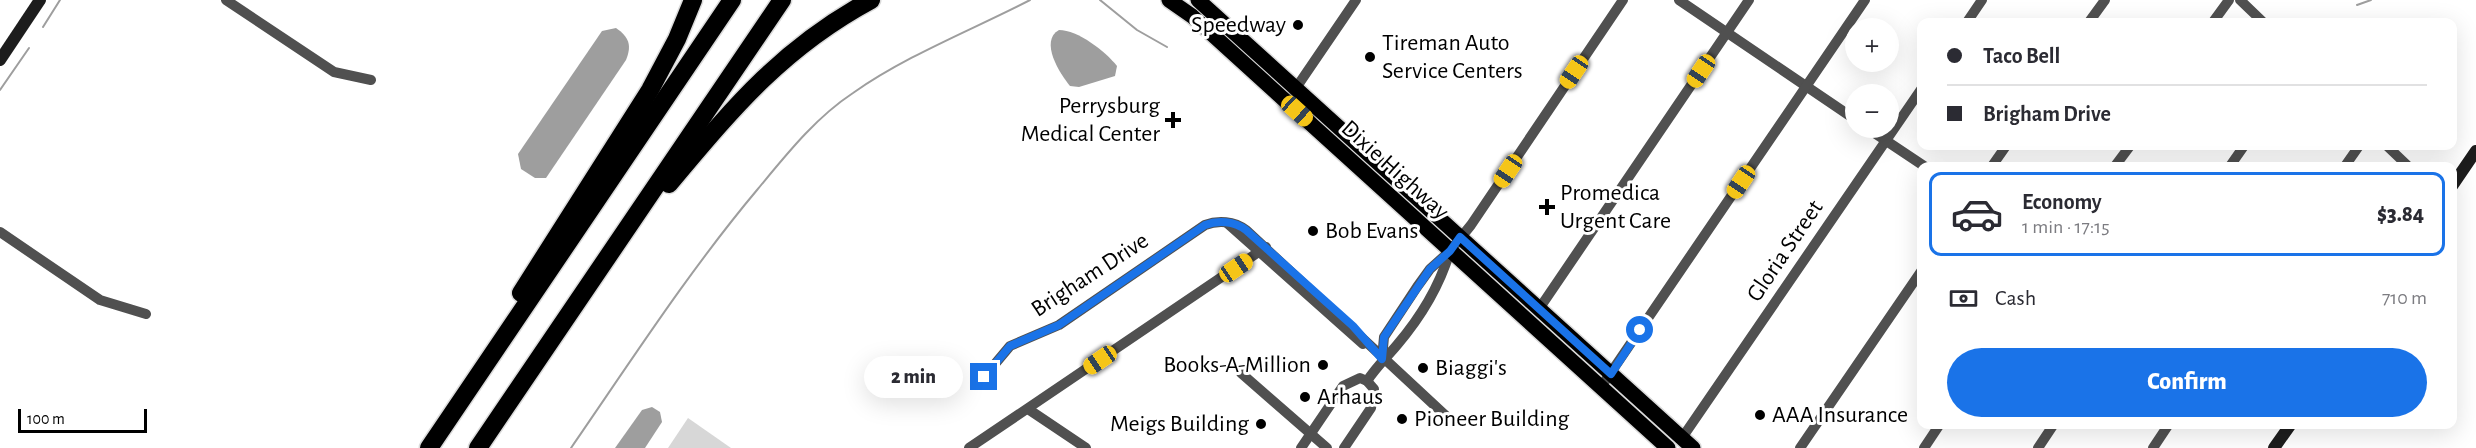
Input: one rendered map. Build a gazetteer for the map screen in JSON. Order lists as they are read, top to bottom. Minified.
{"streets":{"main road":["Dixie Highway"],"street":["Gloria Street","Brigham Drive"]},"crossings":[["Dixie Highway","Gloria Street"]],"places":{"other":["Speedway","Tireman Auto Service Centers","Bob Evans","Books-A-Million","Biaggi's","Arhaus","AAA Insurance","Pioneer Building","Meigs Building"],"health":["Perrysburg Medical Center","Promedica Urgent Care"]},"scale_bar":"100 m","page":{"map_buttons":["+","−"],"banner":["Taco Bell","Brigham Drive"],"list":[{"name":"Economy","note":"1 min · 17:15","value":"$3.84"}],"pay":["Cash","710 m"],"buttons":"Confirm","bubble":"2 min","scale":"100 m"}}
